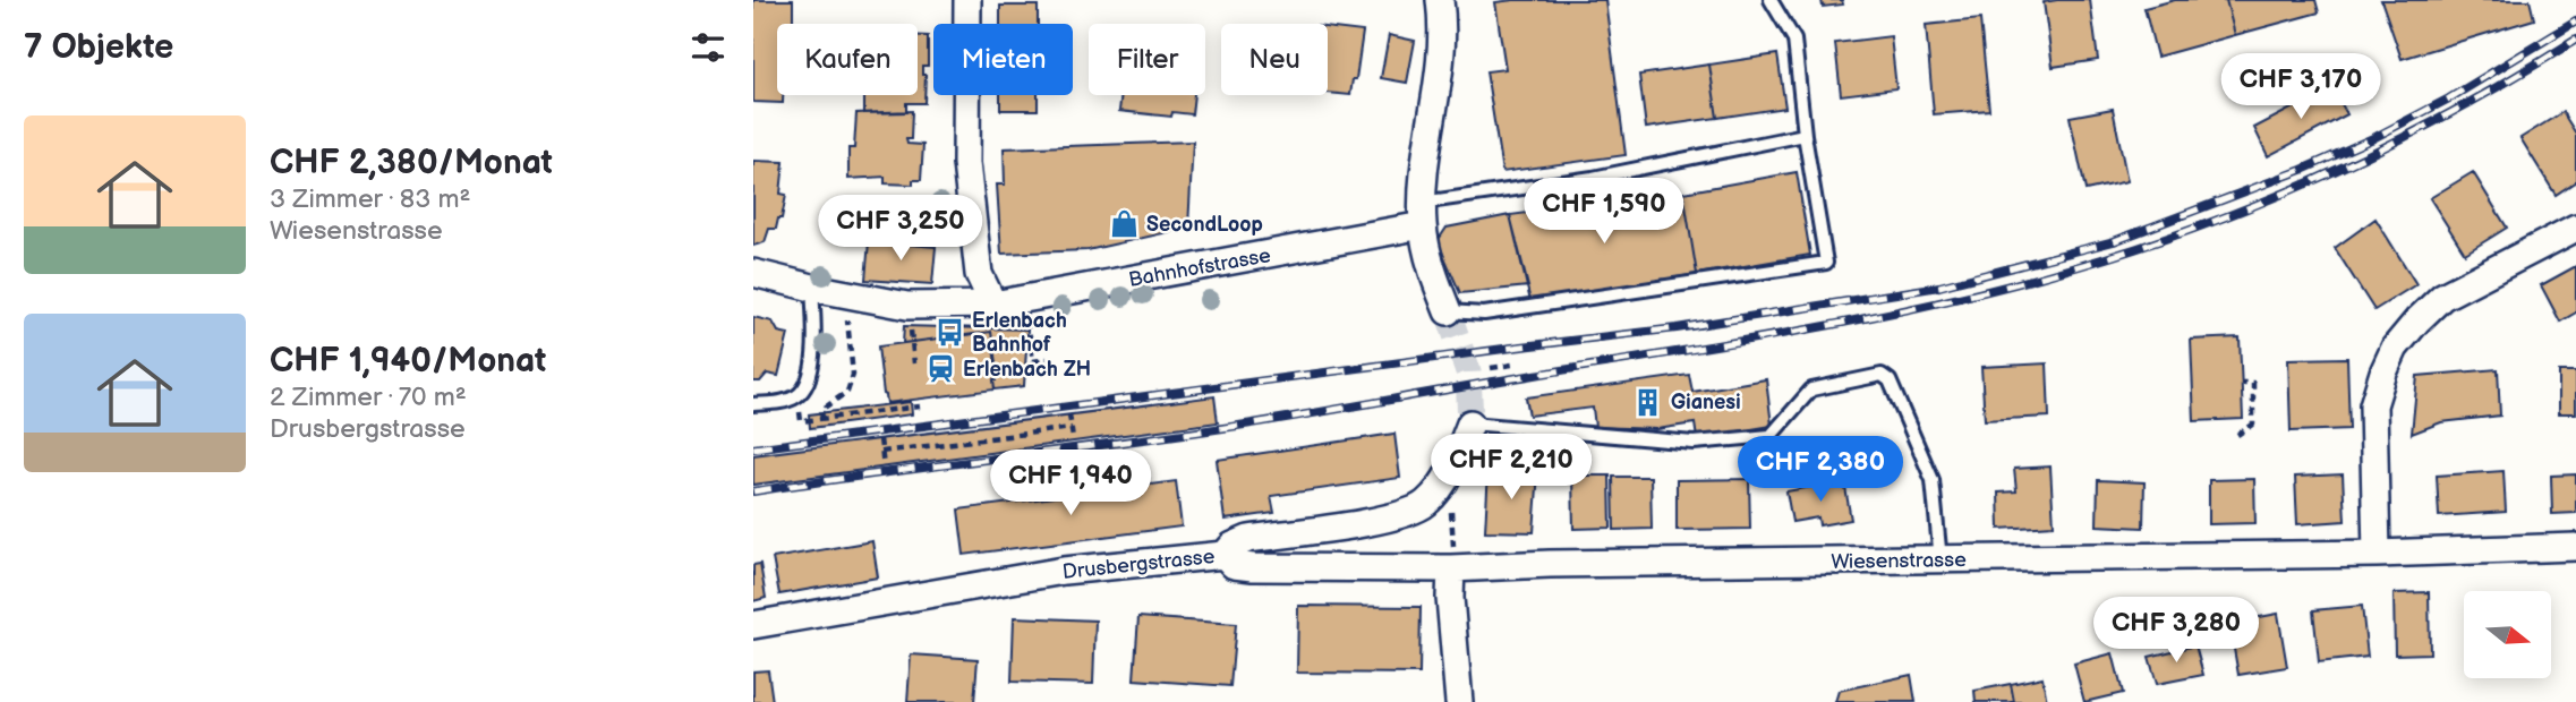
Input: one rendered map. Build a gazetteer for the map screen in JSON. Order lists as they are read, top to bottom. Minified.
{"streets":{"street":["Bahnhofstrasse","Wiesenstrasse","Drusbergstrasse"]},"crossings":[["Wiesenstrasse","Drusbergstrasse"]],"places":{"shop":["SecondLoop"],"bus stop":["Erlenbach Bahnhof"],"station":["Erlenbach ZH"],"building":["Gianesi"]},"north":"right","page":{"heading":"7 Objekte","chip":["Kaufen","Mieten","Filter","Neu"],"price":["CHF 3,170","CHF 1,590","CHF 3,250","CHF 2,210","CHF 2,380","CHF 1,940","CHF 3,280"],"list":[{"name":"CHF 2,380/Monat","note":"3 Zimmer · 83 m² · Wiesenstrasse"},{"name":"CHF 1,940/Monat","note":"2 Zimmer · 70 m² · Drusbergstrasse"}]}}
